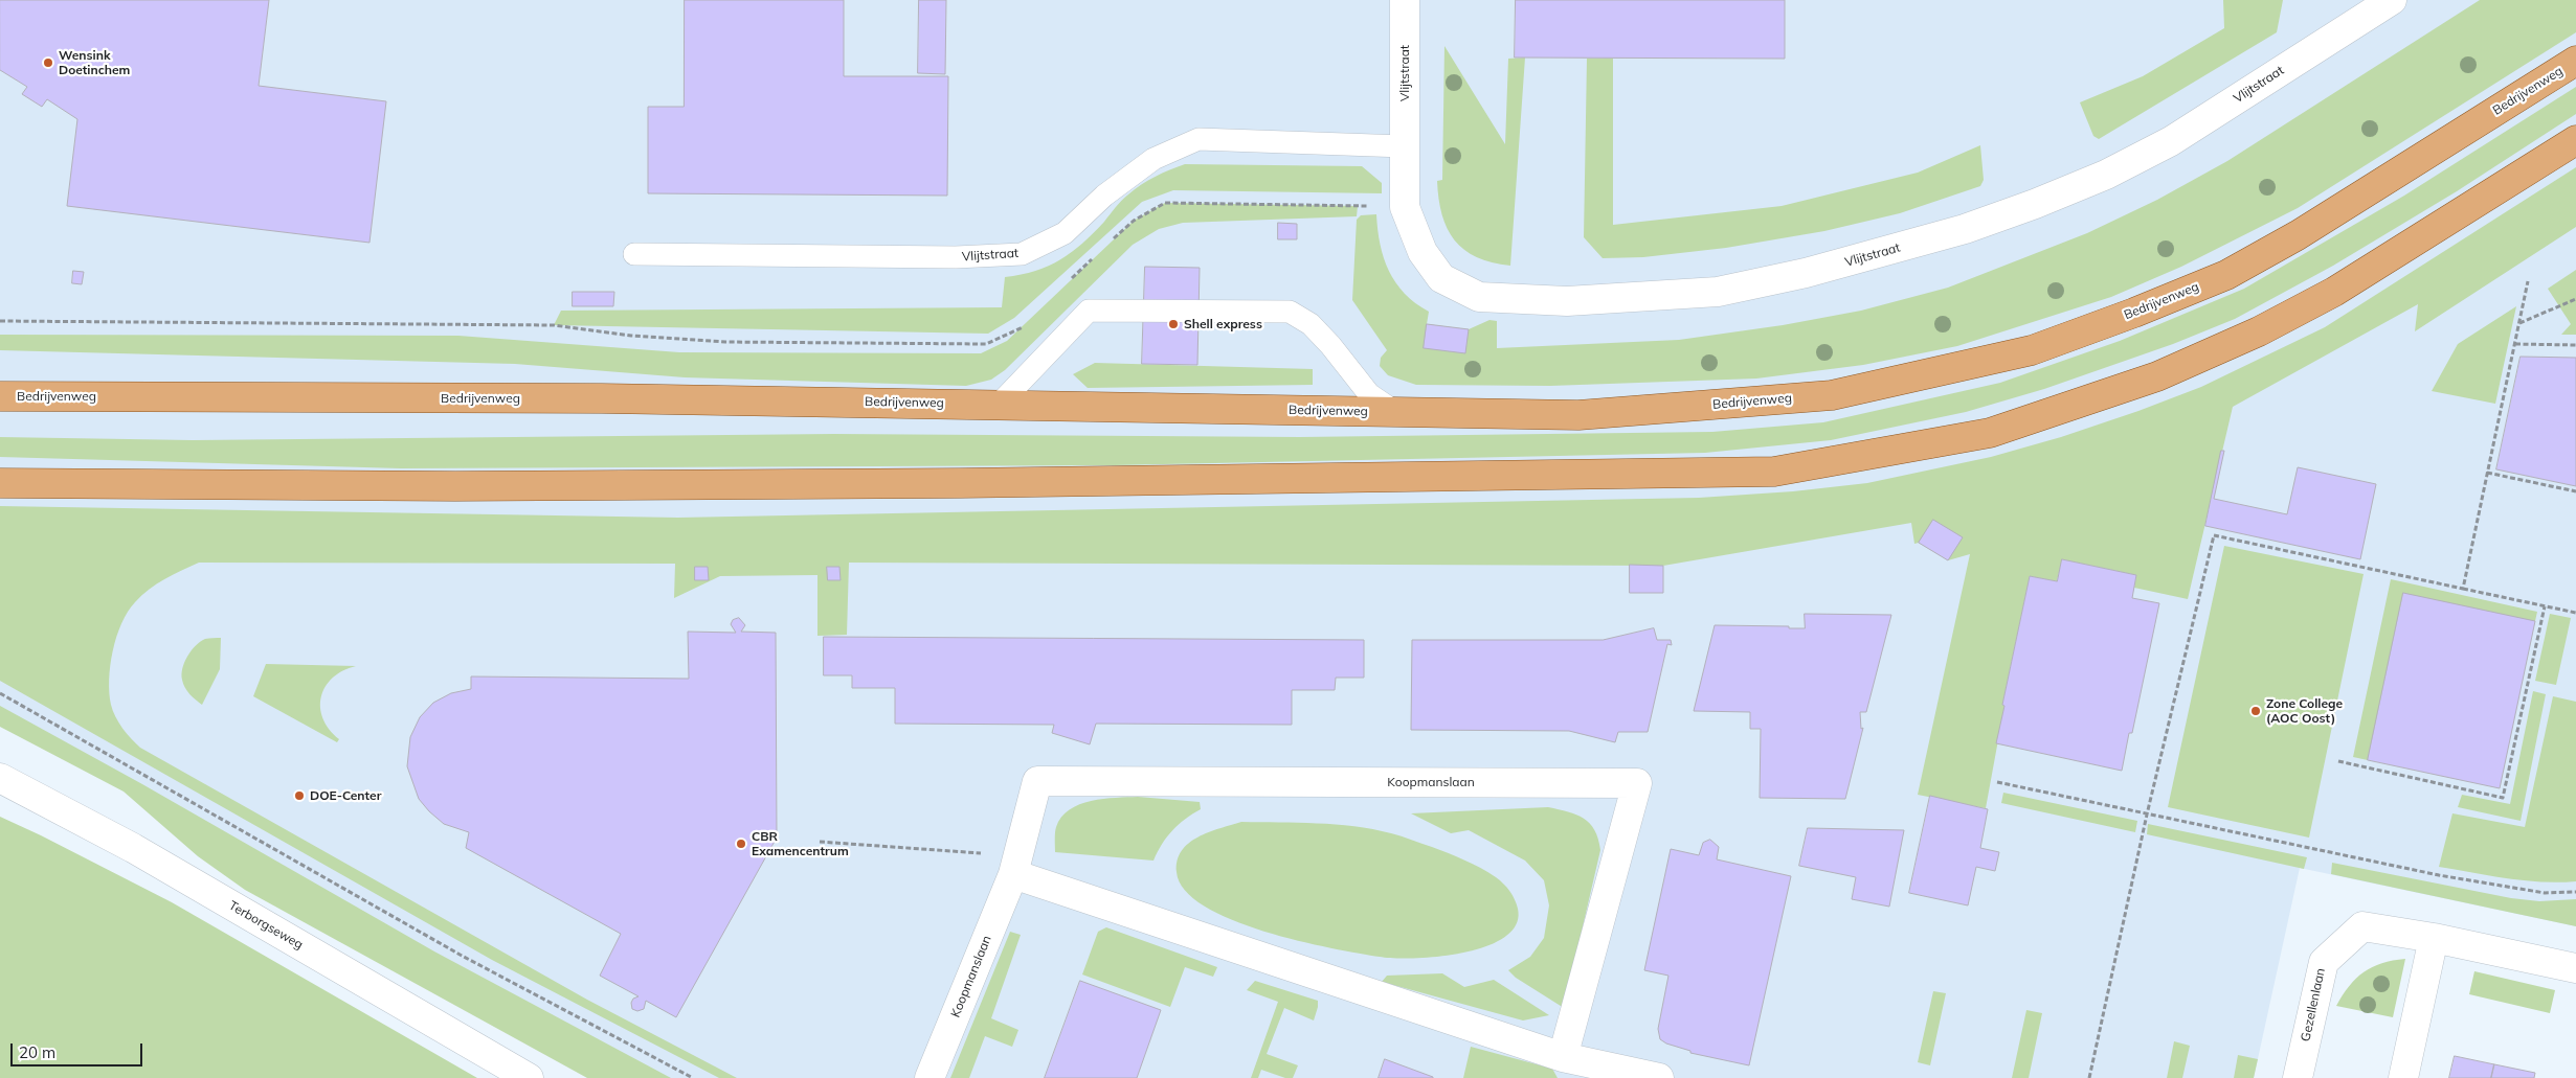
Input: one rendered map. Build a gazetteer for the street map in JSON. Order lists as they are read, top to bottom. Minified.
{"streets":{"main road":["Bedrijvenweg"],"street":["Vlijtstraat","Koopmanslaan","Terborgseweg","Gezellenlaan"]},"places":["Wensink Doetinchem","Shell express","Zone College (AOC Oost)","DOE-Center","CBR Examencentrum"],"scale_bar":"20 m"}
